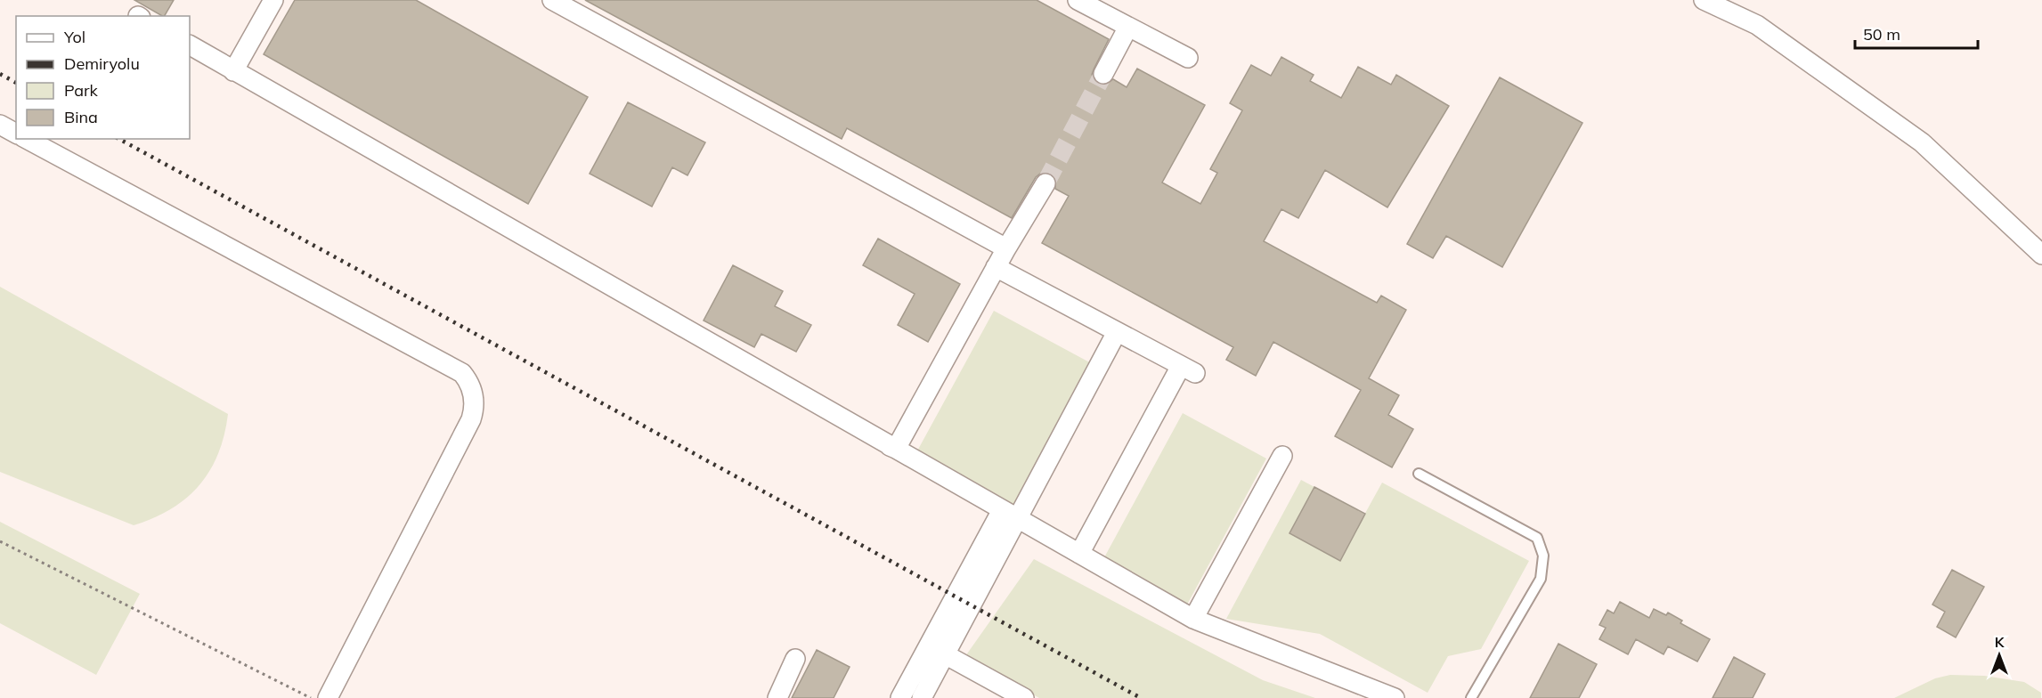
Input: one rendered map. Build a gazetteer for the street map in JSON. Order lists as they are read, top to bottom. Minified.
{"legend":["Yol","Demiryolu","Park","Bina"],"scale_bar":"50 m","north":"top"}
